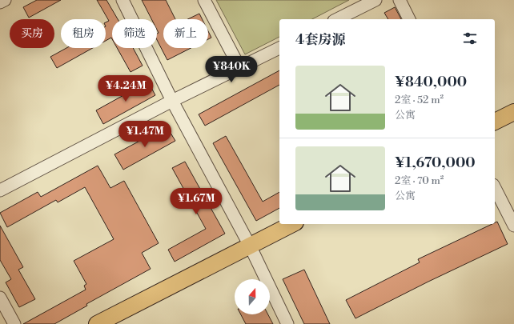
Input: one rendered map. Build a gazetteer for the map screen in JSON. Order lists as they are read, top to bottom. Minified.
{"north":"top","page":{"chip":["买房","租房","筛选","新上"],"heading":"4套房源","price":["¥840K","¥4.24M","¥1.47M","¥1.67M"],"list":[{"name":"¥840,000","note":"2室 · 52 m² · 公寓"},{"name":"¥1,670,000","note":"2室 · 70 m² · 公寓"}]}}
